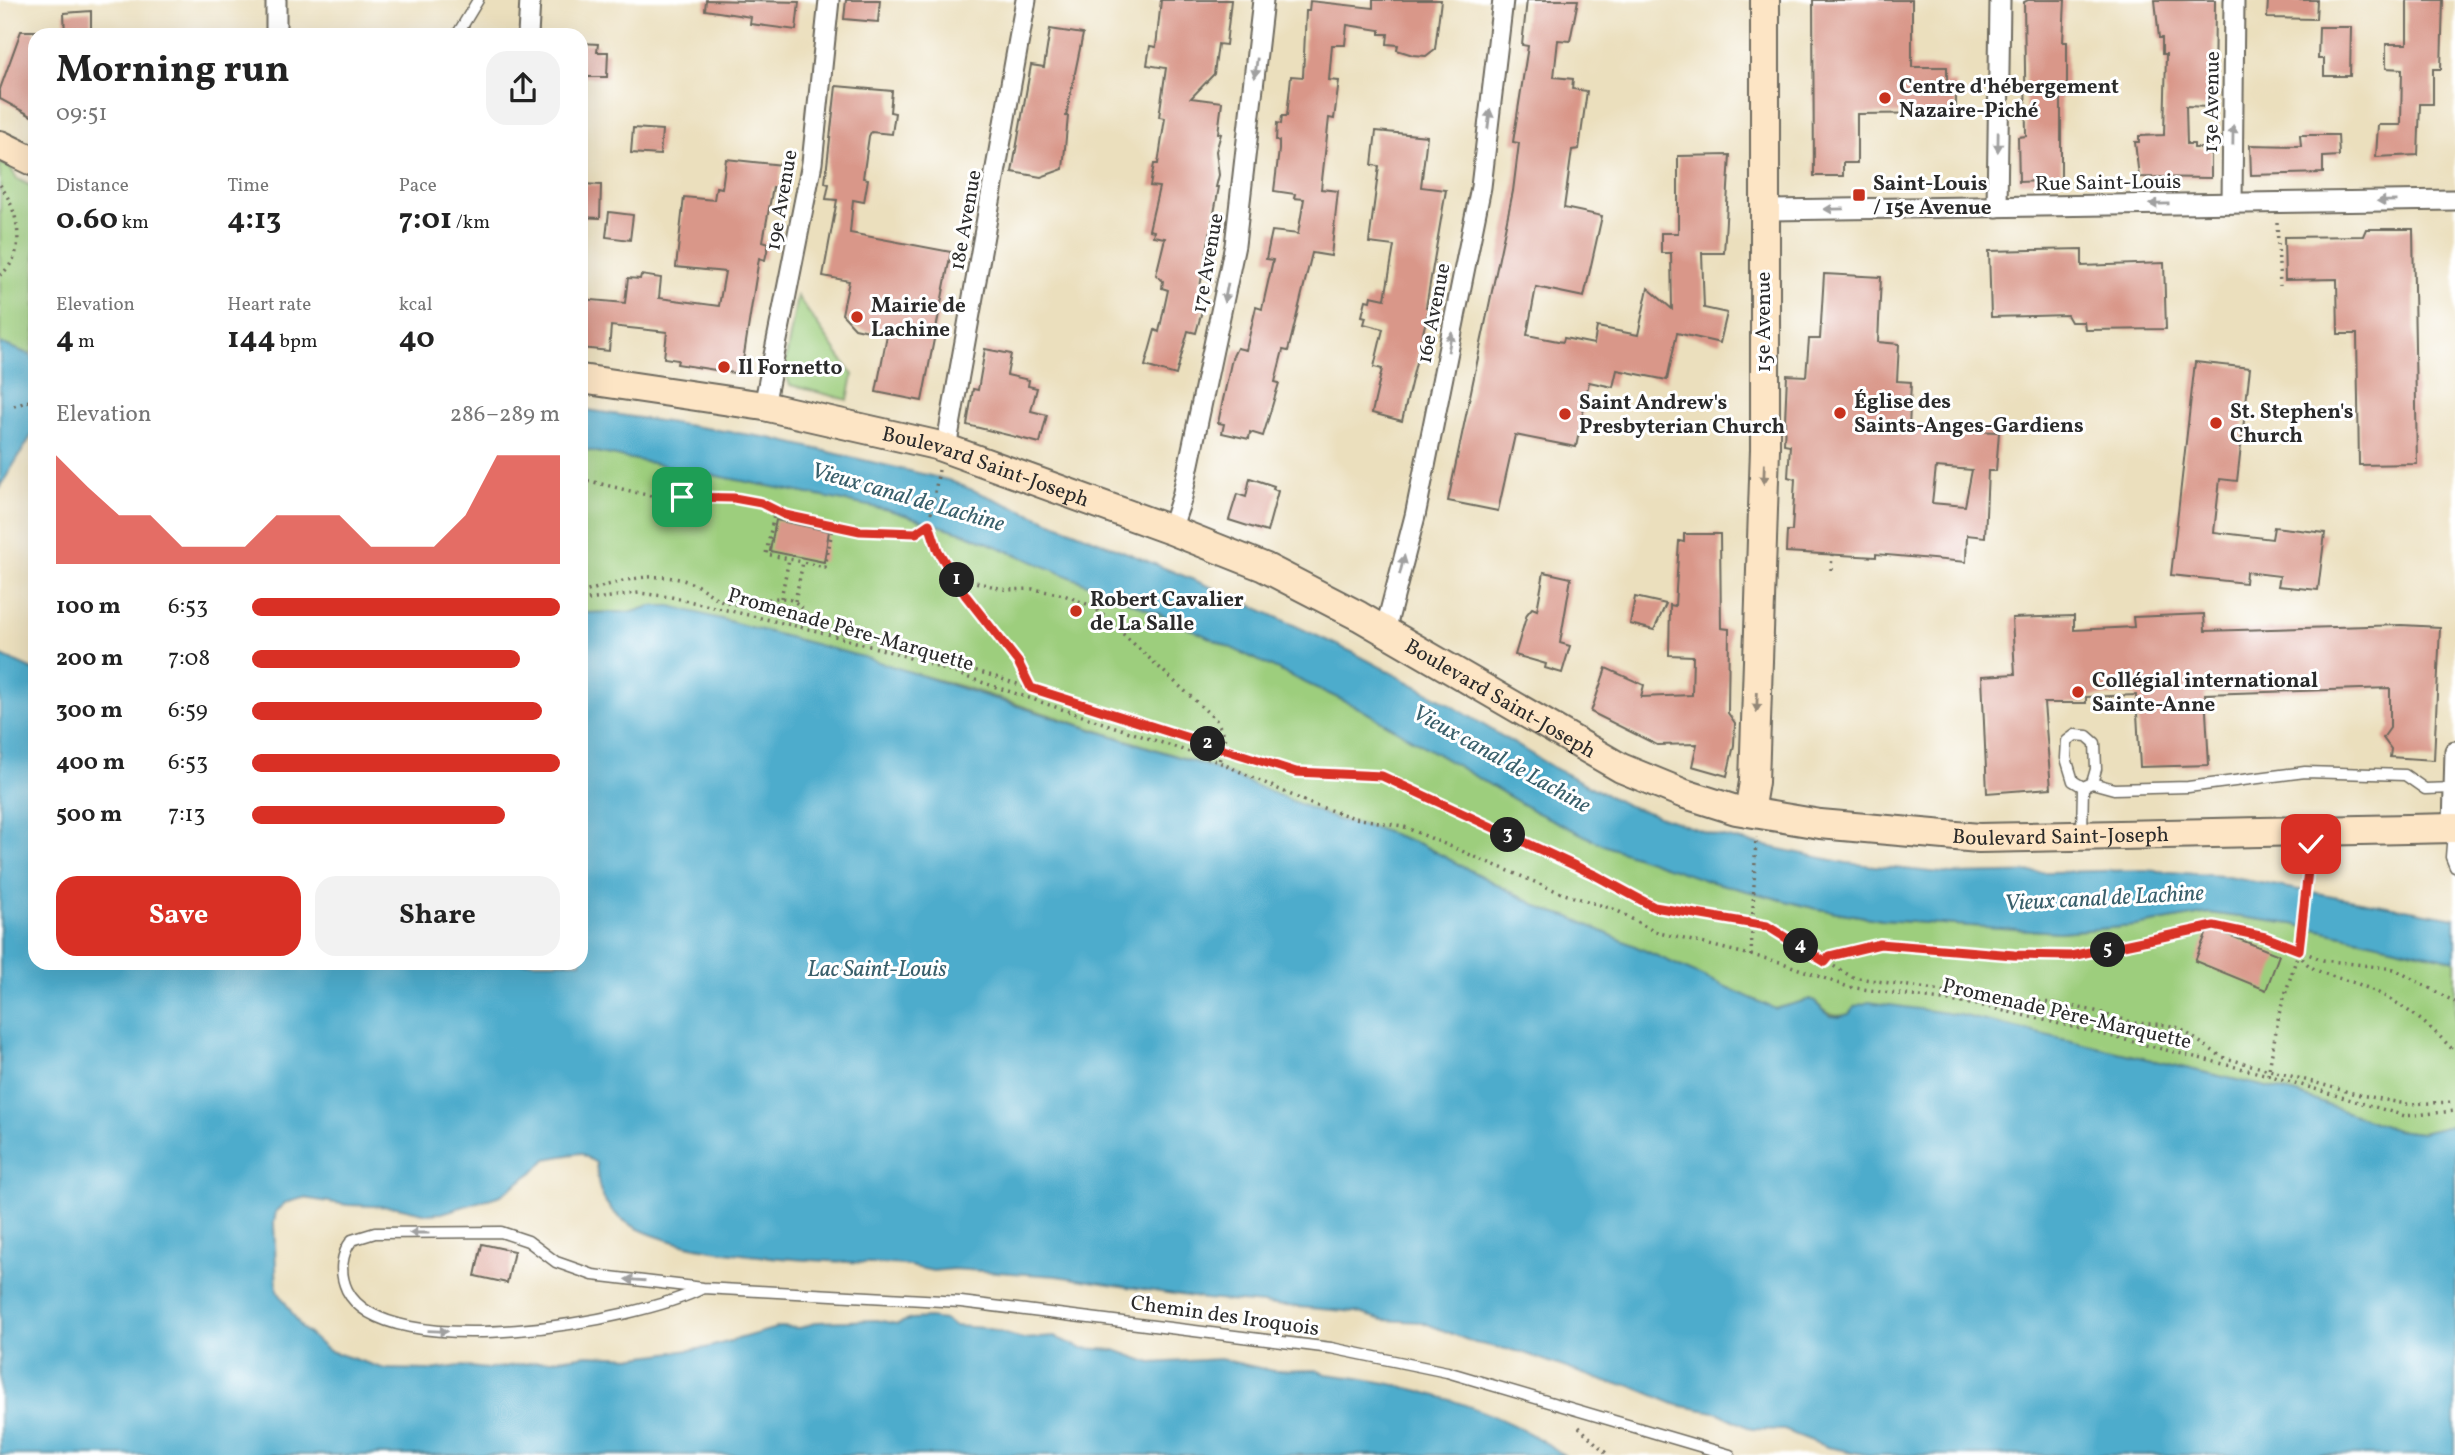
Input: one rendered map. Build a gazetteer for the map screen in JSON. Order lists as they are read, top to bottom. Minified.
{"streets":{"street":["13e Avenue","Rue Saint-Louis","19e Avenue","18e Avenue","17e Avenue","16e Avenue","15e Avenue","Boulevard Saint-Joseph"],"lane":["Chemin des Iroquois"],"path":["Promenade Père-Marquette"]},"crossings":[["13e Avenue","Rue Saint-Louis"],["Rue Saint-Louis","15e Avenue"],["19e Avenue","Boulevard Saint-Joseph"],["18e Avenue","Boulevard Saint-Joseph"],["17e Avenue","Boulevard Saint-Joseph"],["16e Avenue","Boulevard Saint-Joseph"],["15e Avenue","Boulevard Saint-Joseph"]],"one_way":["13e Avenue","Rue Saint-Louis","17e Avenue","16e Avenue","15e Avenue"],"water":["Vieux canal de Lachine","Lac Saint-Louis"],"places":{"other":["Centre d'hébergement Nazaire-Piché","Mairie de Lachine","Il Fornetto","Église des Saints-Anges-Gardiens","Saint Andrew's Presbyterian Church","St. Stephen's Church","Robert Cavalier de La Salle","Collégial international Sainte-Anne"],"transit":["Saint-Louis / 15e Avenue"]},"page":{"heading":["Morning run","09:51"],"stats":[["Distance","0.60 km"],["Time","4:13"],["Pace","7:01 /km"],["Elevation","4 m"],["Heart rate","144 bpm"],["kcal","40"]],"chart":["Elevation","286–289 m"],"pins":["1","2","3","4","5"],"list":[{"name":"100 m","note":"6:53"},{"name":"200 m","note":"7:08"},{"name":"300 m","note":"6:59"},{"name":"400 m","note":"6:53"},{"name":"500 m","note":"7:13"}],"buttons":["Save","Share"]}}
